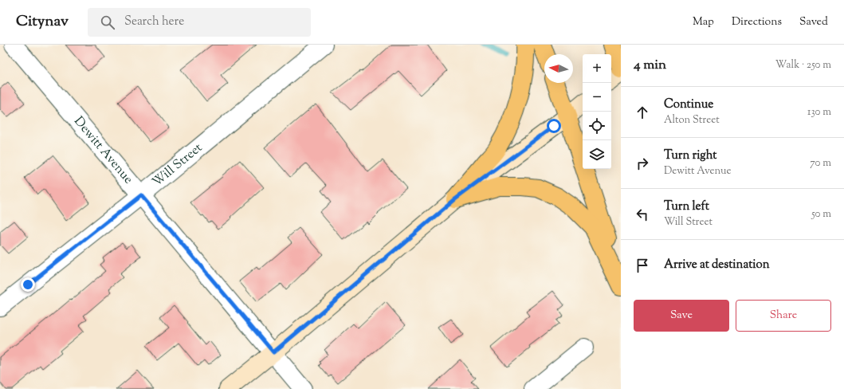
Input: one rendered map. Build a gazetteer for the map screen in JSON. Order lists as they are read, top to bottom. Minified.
{"streets":{"street":["Dewitt Avenue","Will Street"]},"crossings":[["Dewitt Avenue","Will Street"]],"north":"left","page":{"header":"Citynav","search":"Search here","nav":["Map","Directions","Saved"],"heading":["4 min","Walk · 250 m"],"map_buttons":["+","−"],"list":[["Continue","Alton Street","130 m"],["Turn right","Dewitt Avenue","70 m"],["Turn left","Will Street","50 m"],"Arrive at destination"],"buttons":["Save","Share"]}}
